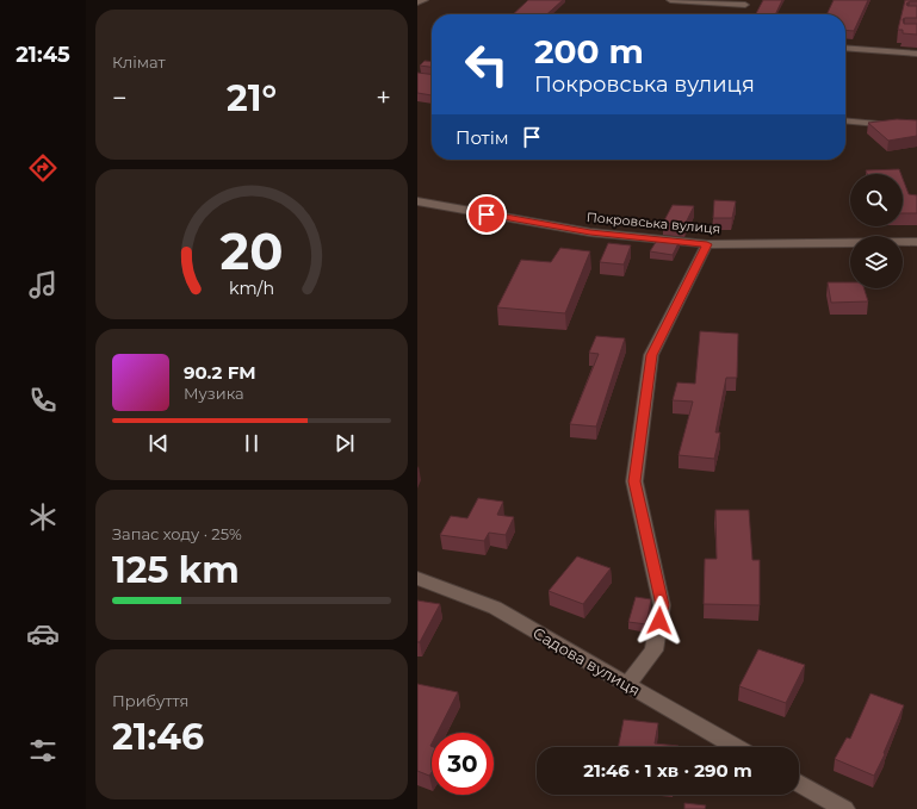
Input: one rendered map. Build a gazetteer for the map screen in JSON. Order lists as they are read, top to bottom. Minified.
{"streets":{"street":["Покровська вулиця","Садова вулиця"]},"page":{"tabs":"21:45","tile":["Клімат",["Запас ходу · 25%","125 km"],["Прибуття","21:46"]],"turn":["200 m","Покровська вулиця"],"heat":["−","21°","+"],"then":"Потім","song":["90.2 FM","Музика"],"limit":"30","trip":"21:46 · 1 хв · 290 m","gauge":["20","km/h"]}}
